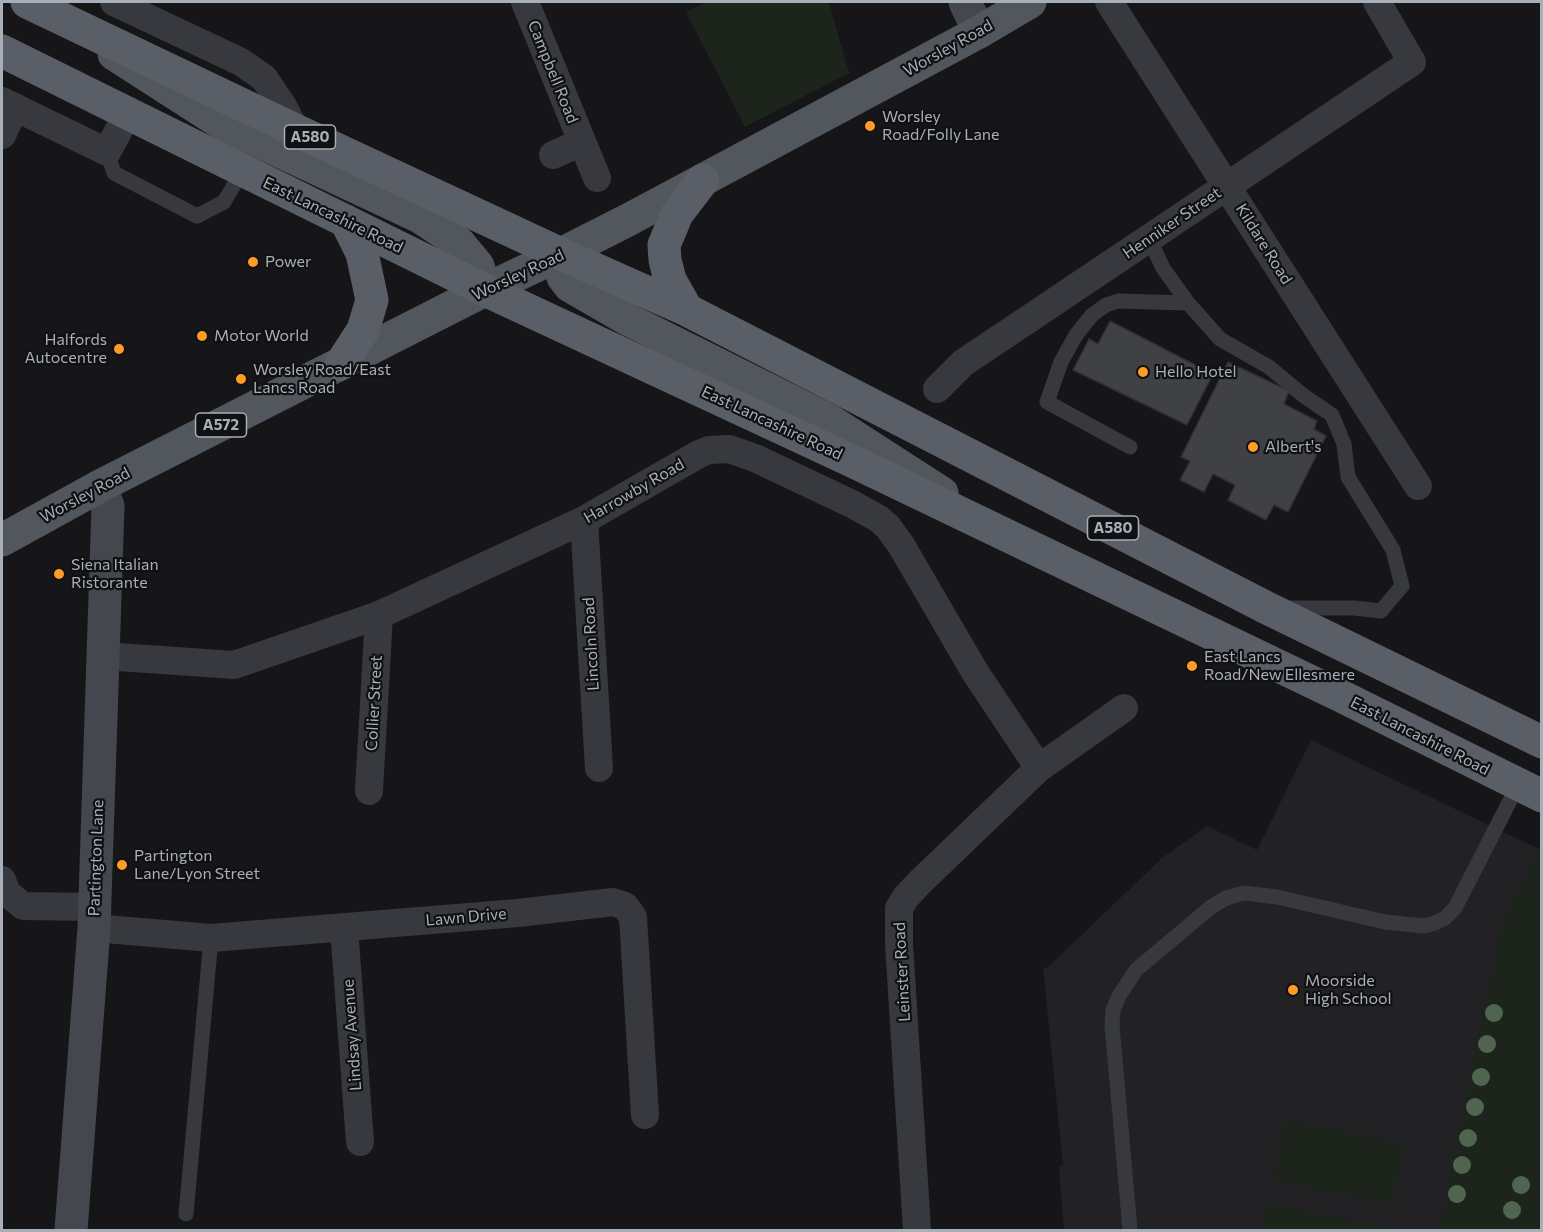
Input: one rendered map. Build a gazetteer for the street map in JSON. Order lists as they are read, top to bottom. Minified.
{"streets":{"highway":["A580","East Lancashire Road"],"main road":["Worsley Road","A572","Partington Lane"],"street":["Campbell Road","Henniker Street","Kildare Road","Harrowby Road","Lincoln Road","Collier Street","Lawn Drive","Leinster Road","Lindsay Avenue"]},"crossings":[["Worsley Road","A580"],["Worsley Road","East Lancashire Road"],["Worsley Road","Partington Lane"],["Henniker Street","Kildare Road"],["Harrowby Road","Lincoln Road"],["Harrowby Road","Collier Street"],["Harrowby Road","Partington Lane"],["Harrowby Road","Leinster Road"],["Partington Lane","Lawn Drive"],["Lawn Drive","Lindsay Avenue"]],"places":["Worsley Road/Folly Lane","Power","Motor World","Halfords Autocentre","Hello Hotel","Worsley Road/East Lancs Road","Albert's","Siena Italian Ristorante","East Lancs Road/New Ellesmere","Partington Lane/Lyon Street","Moorside High School"]}
